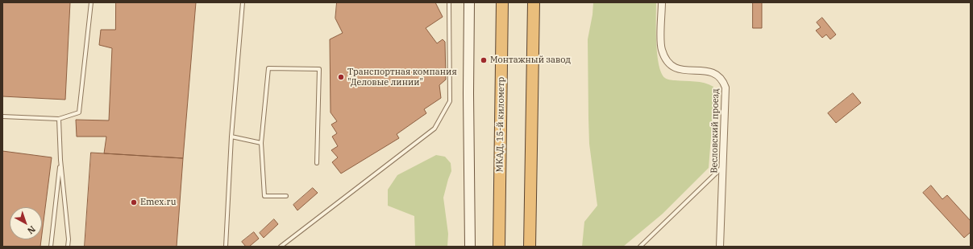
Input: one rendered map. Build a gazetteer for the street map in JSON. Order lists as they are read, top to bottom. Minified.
{"streets":{"highway":["МКАД, 15-й километр"],"street":["Весловский проезд"]},"places":["Монтажный завод","Транспортная компания \"Деловые линии\"","Emex.ru"],"north":"bottom right"}
